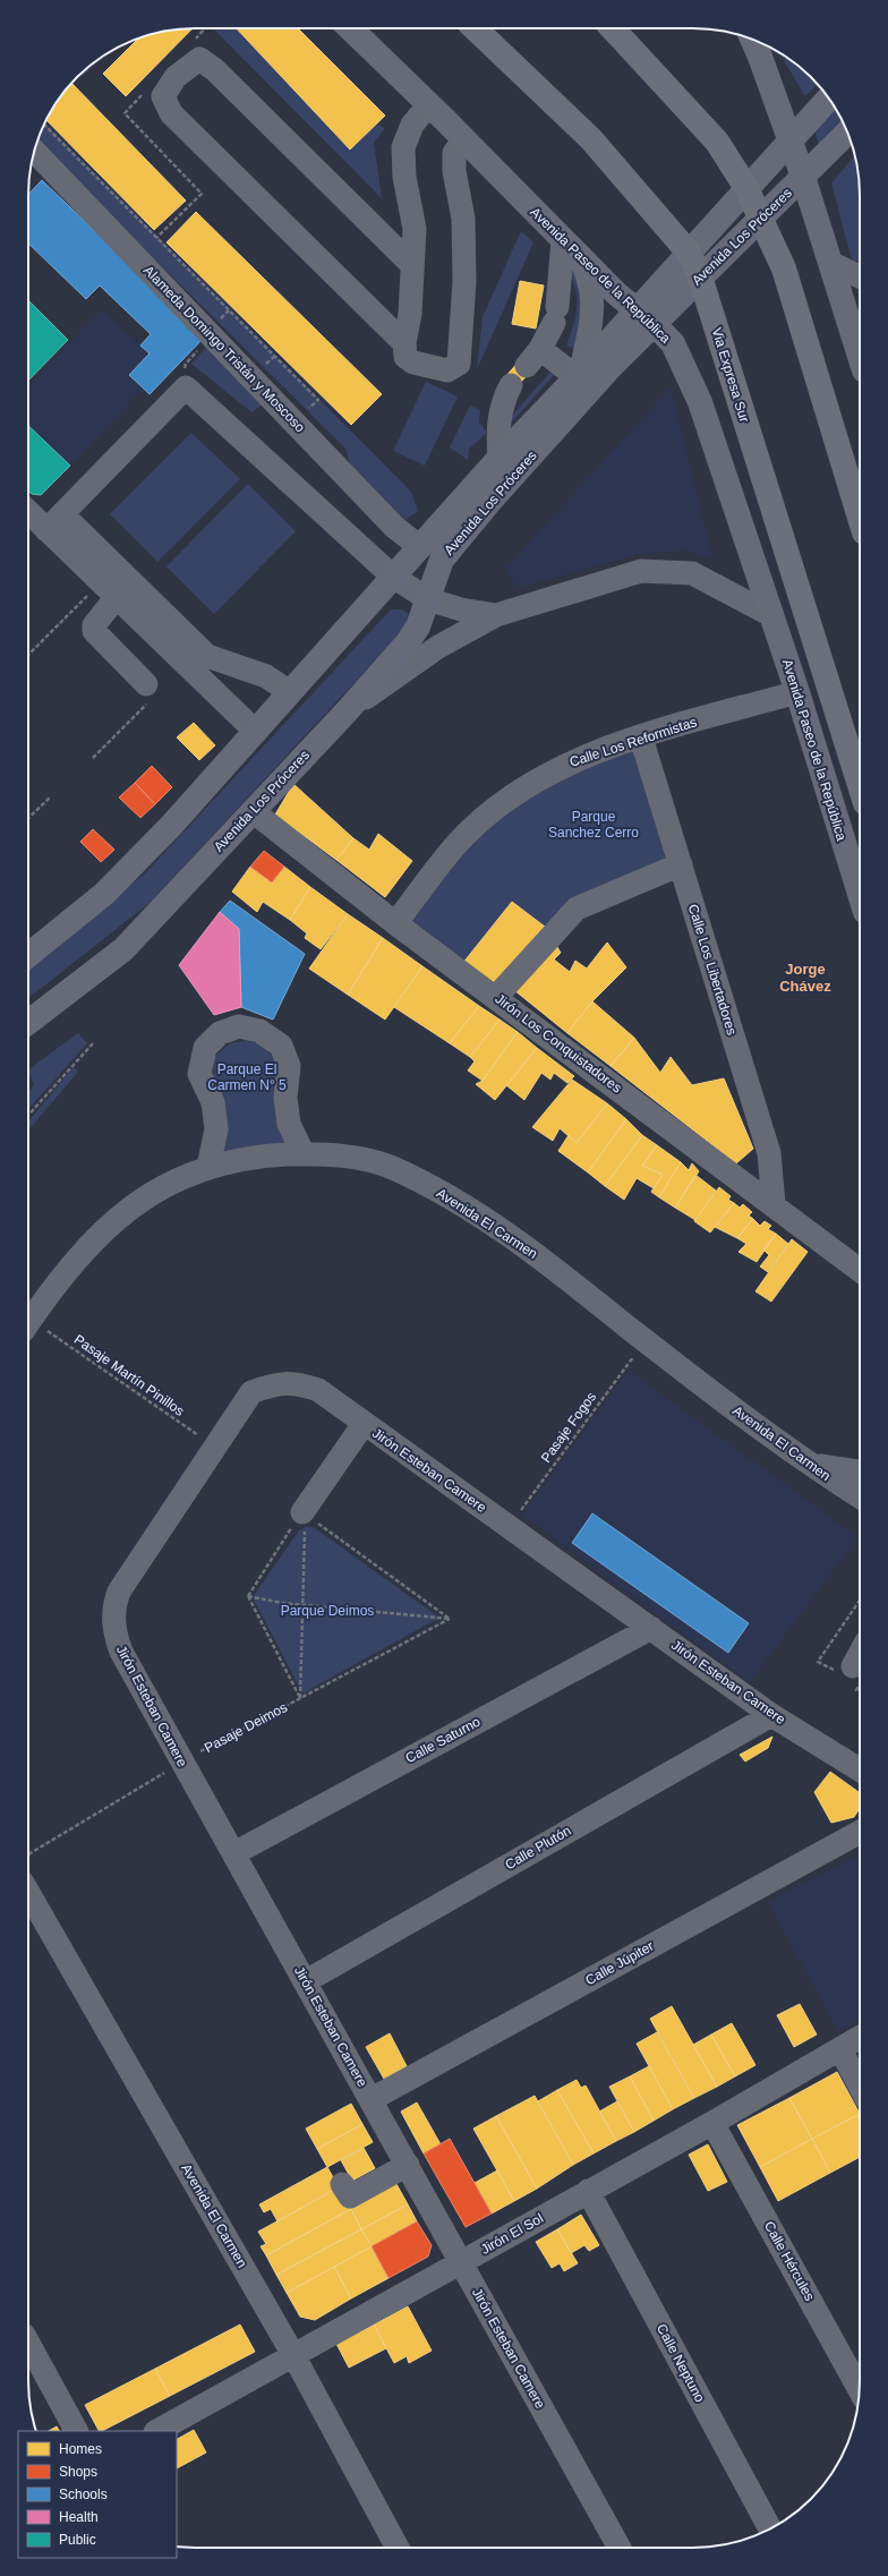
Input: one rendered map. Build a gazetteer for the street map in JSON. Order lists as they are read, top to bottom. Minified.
{"streets":{"highway":["Via Expresa Sur"],"main road":["Avenida Los Próceres","Avenida Paseo de la República"],"street":["Alameda Domingo Tristán y Moscoso","Calle Los Reformistas","Calle Los Libertadores","Jirón Los Conquistadores","Avenida El Carmen","Jirón Esteban Camere","Calle Saturno","Calle Plutón","Calle Júpiter","Jirón El Sol","Calle Hércules","Calle Neptuno"],"path":["Pasaje Martín Pinillos","Pasaje Fogos","Pasaje Deimos"]},"crossings":[["Avenida Los Próceres","Avenida Paseo de la República"],["Avenida Los Próceres","Alameda Domingo Tristán y Moscoso"],["Avenida Los Próceres","Via Expresa Sur"],["Avenida Los Próceres","Jirón Los Conquistadores"],["Avenida Paseo de la República","Calle Los Reformistas"],["Calle Los Reformistas","Calle Los Libertadores"],["Calle Los Reformistas","Jirón Los Conquistadores"],["Calle Los Libertadores","Jirón Los Conquistadores"],["Avenida El Carmen","Pasaje Fogos"],["Avenida El Carmen","Jirón El Sol"],["Pasaje Martín Pinillos","Jirón Esteban Camere"],["Pasaje Fogos","Jirón Esteban Camere"],["Jirón Esteban Camere","Pasaje Deimos"],["Jirón Esteban Camere","Calle Saturno"],["Jirón Esteban Camere","Calle Plutón"],["Jirón Esteban Camere","Calle Júpiter"],["Jirón Esteban Camere","Jirón El Sol"],["Jirón El Sol","Calle Hércules"],["Jirón El Sol","Calle Neptuno"]],"districts":["Jorge Chávez"],"parks":["Parque Sanchez Cerro","Parque El Carmen N° 5","Parque Deimos"],"legend":["Homes","Shops","Schools","Health","Public"]}
